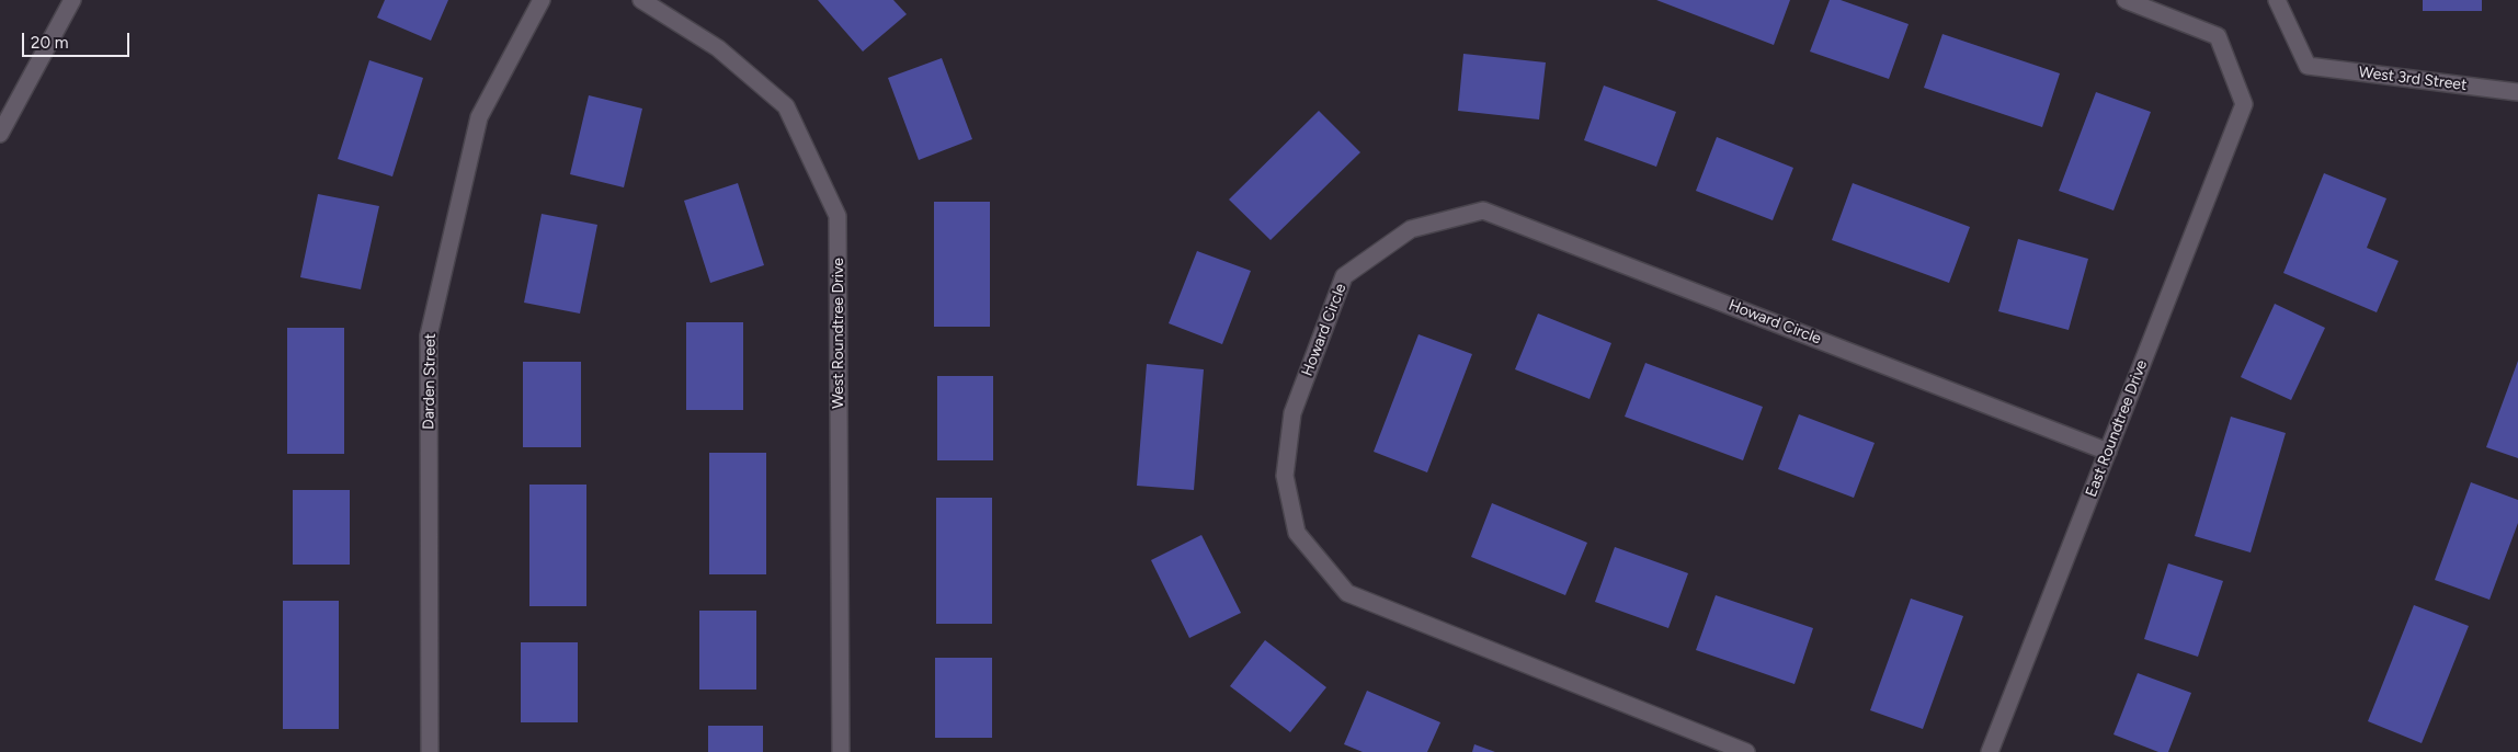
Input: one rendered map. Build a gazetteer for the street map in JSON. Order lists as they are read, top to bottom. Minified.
{"streets":{"street":["West 3rd Street","Howard Circle","West Roundtree Drive","Darden Street","East Roundtree Drive"]},"crossings":[["Howard Circle","East Roundtree Drive"]],"scale_bar":"20 m"}
